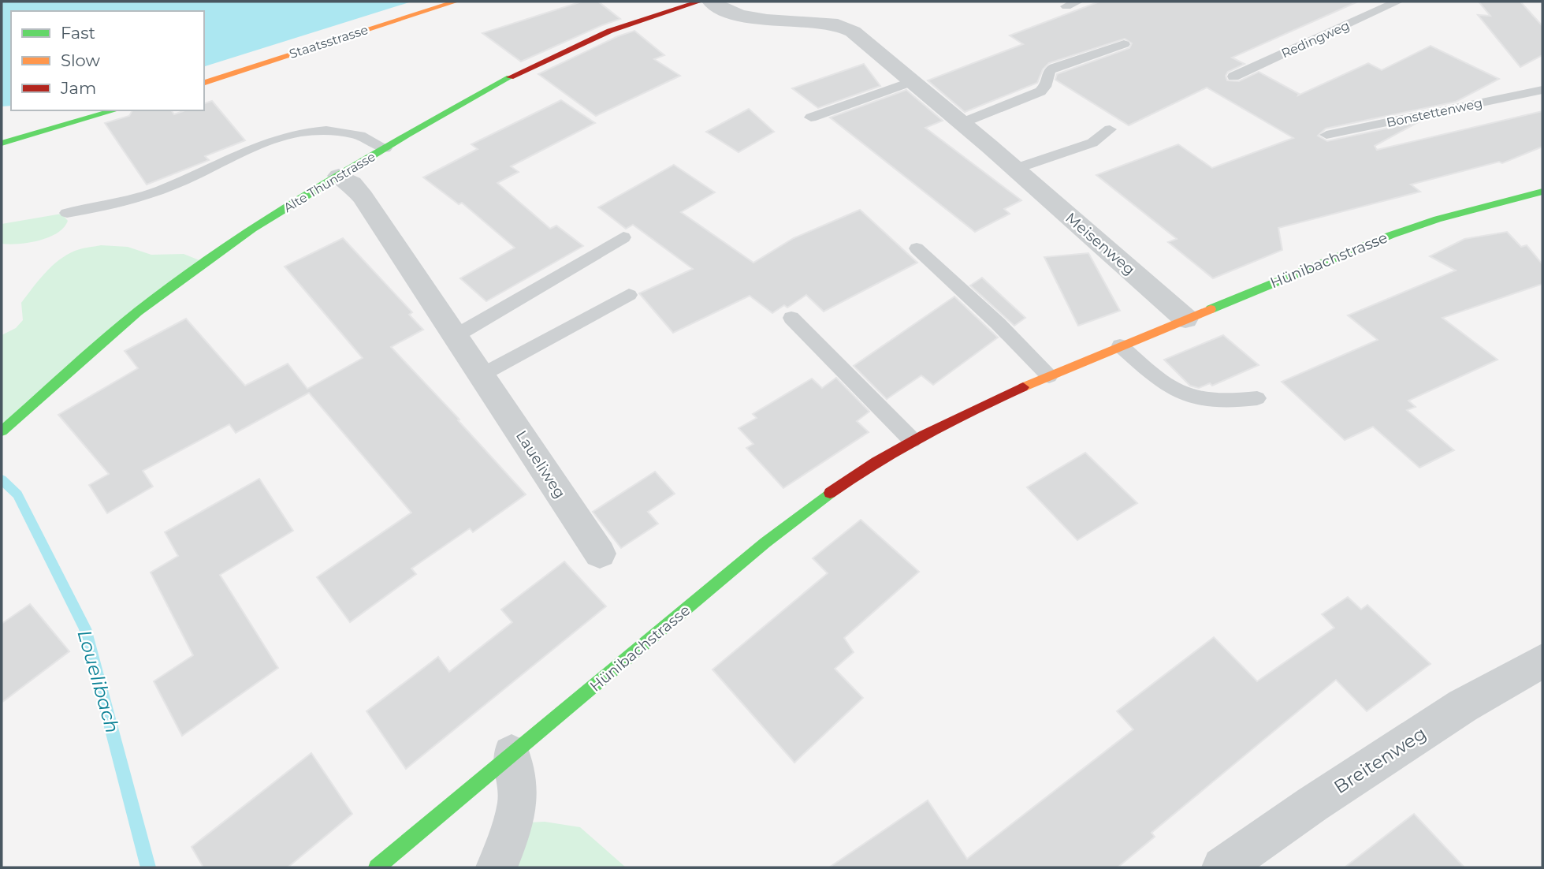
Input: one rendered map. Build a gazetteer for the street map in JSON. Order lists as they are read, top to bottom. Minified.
{"streets":{"street":["Staatsstrasse","Alte Thunstrasse","Meisenweg","Hünibachstrasse","Laueliweg","Breitenweg"],"lane":["Redingweg","Bonstettenweg"]},"crossings":[["Alte Thunstrasse","Laueliweg"],["Meisenweg","Hünibachstrasse"]],"water":["Louelibach"],"legend":["Fast","Slow","Jam"]}
